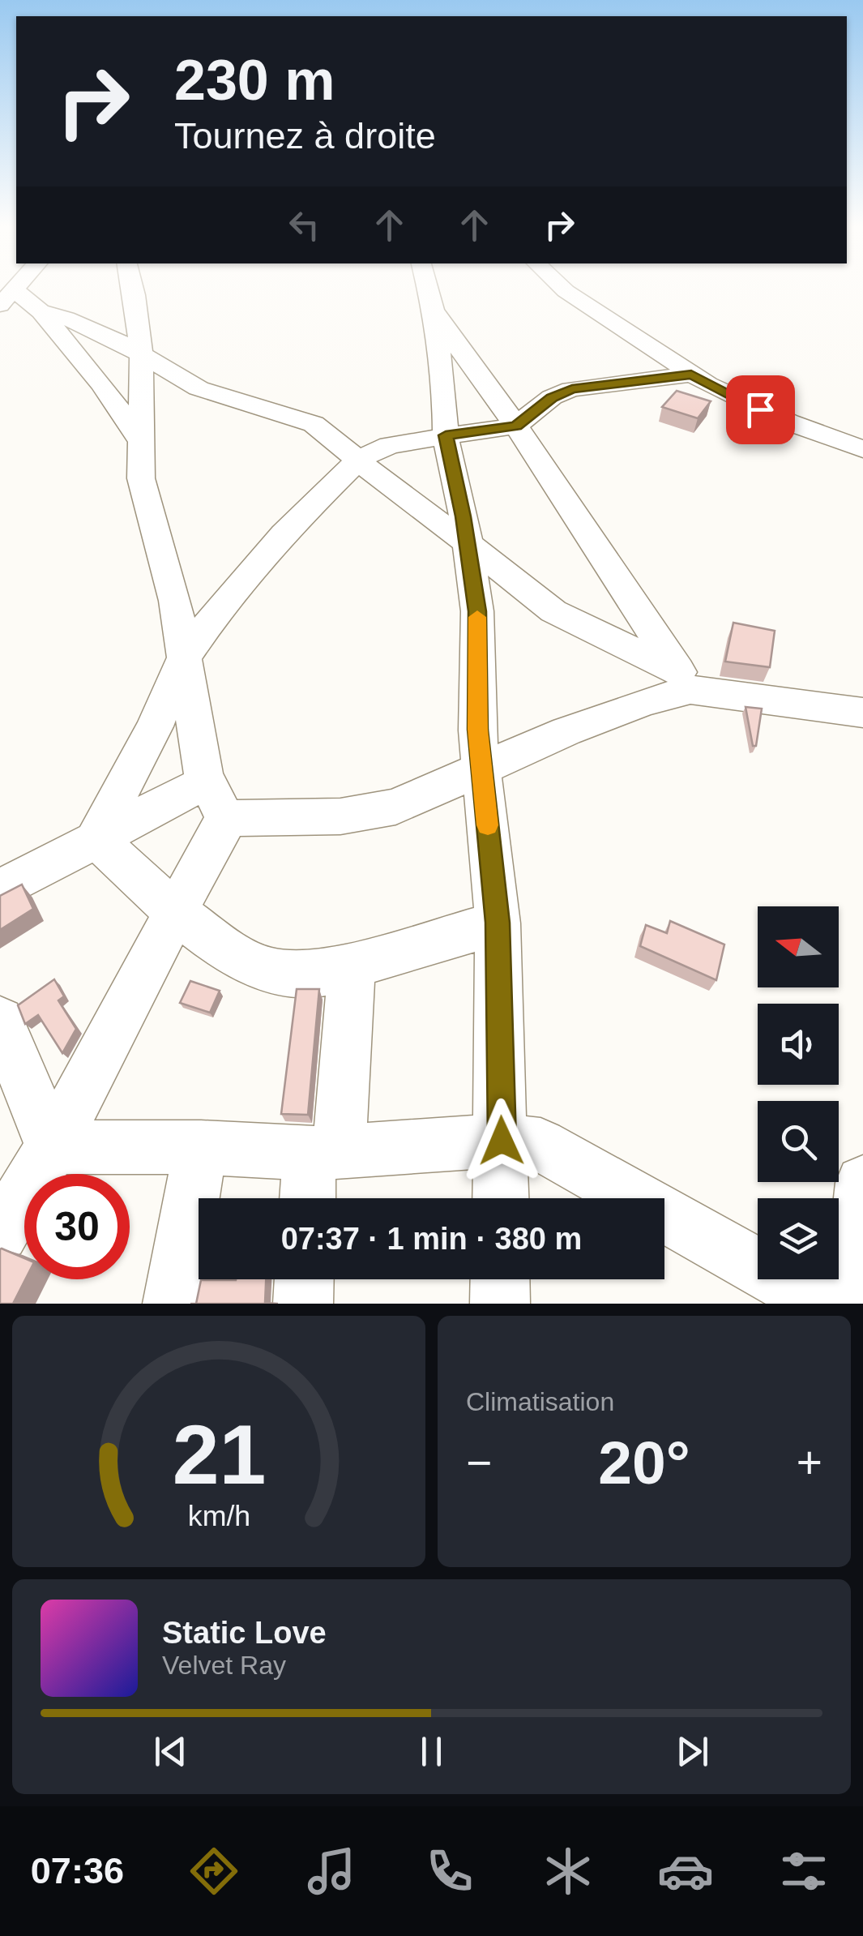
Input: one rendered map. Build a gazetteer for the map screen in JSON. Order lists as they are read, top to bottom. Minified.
{"north":"left","page":{"turn":["230 m","Tournez à droite"],"limit":"30","trip":"07:37 · 1 min · 380 m","tile":"Climatisation","heat":["−","20°","+"],"song":["Static Love","Velvet Ray"],"tabs":"07:36","gauge":["21","km/h"]}}
